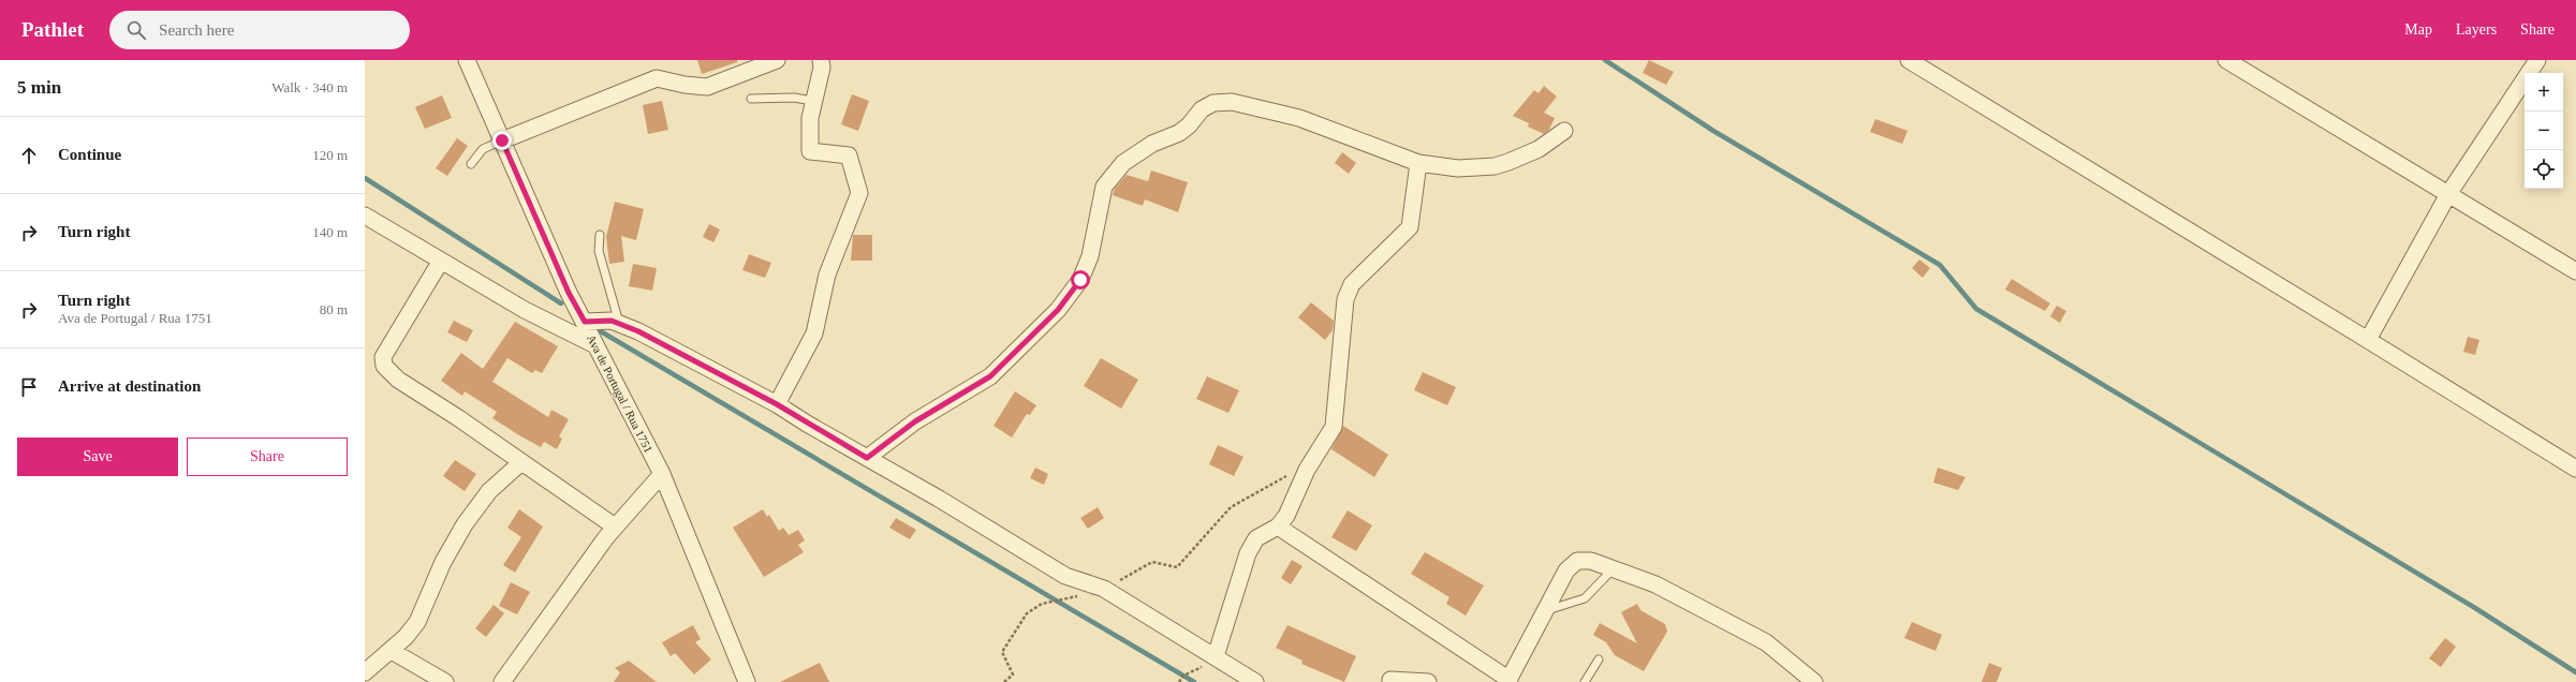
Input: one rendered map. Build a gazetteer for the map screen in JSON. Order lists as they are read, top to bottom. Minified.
{"streets":{"street":["Ava de Portugal / Rua 1751"]},"page":{"header":"Pathlet","search":"Search here","nav":["Map","Layers","Share"],"heading":["5 min","Walk · 340 m"],"map_buttons":["+","−"],"list":[["Continue","120 m"],["Turn right","140 m"],["Turn right","Ava de Portugal / Rua 1751","80 m"],"Arrive at destination"],"buttons":["Save","Share"]}}
